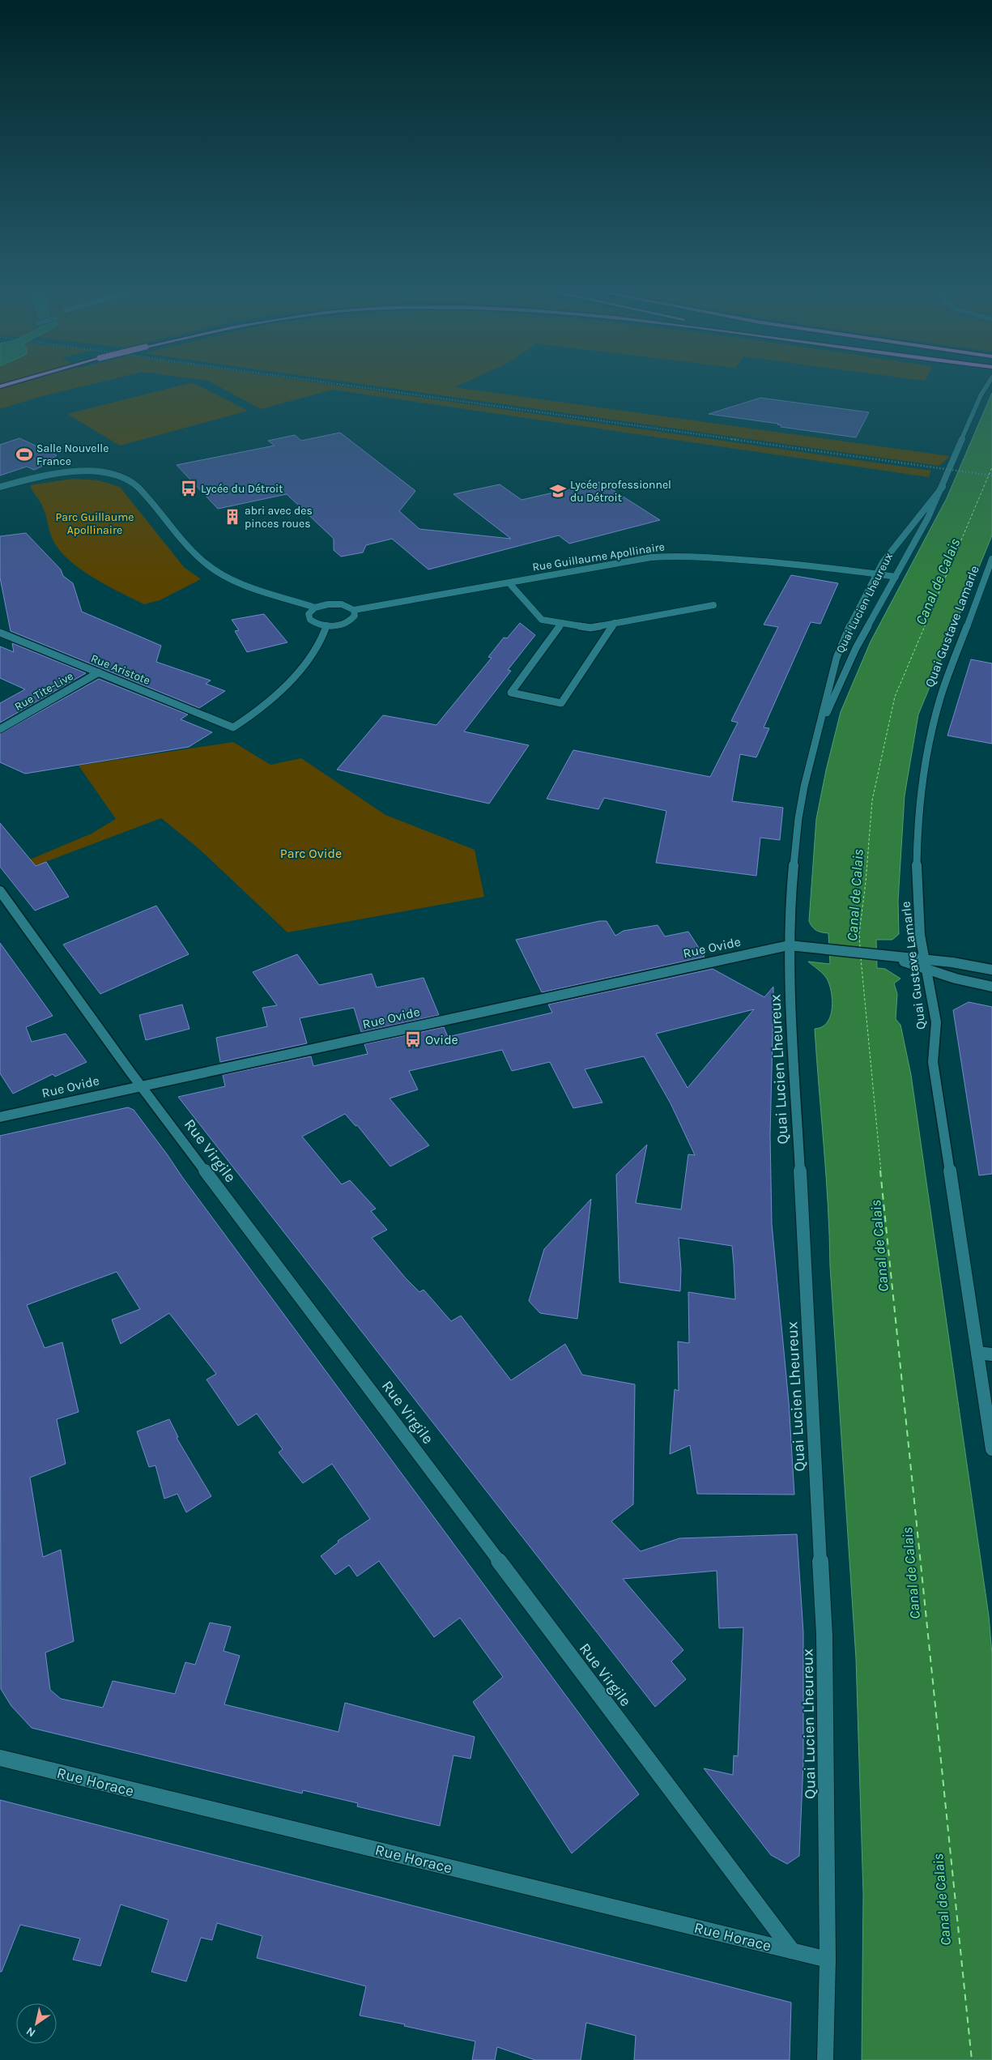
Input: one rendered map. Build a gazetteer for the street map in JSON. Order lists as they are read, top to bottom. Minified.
{"streets":{"street":["Rue Guillaume Apollinaire","Quai Lucien Lheureux","Quai Gustave Lamarle","Rue Aristote","Rue Tite-Live","Rue Ovide","Rue Virgile","Rue Horace"]},"crossings":[["Rue Guillaume Apollinaire","Quai Lucien Lheureux"],["Quai Lucien Lheureux","Rue Ovide"],["Quai Lucien Lheureux","Rue Horace"],["Quai Gustave Lamarle","Rue Ovide"],["Rue Aristote","Rue Tite-Live"],["Rue Ovide","Rue Virgile"],["Rue Virgile","Rue Horace"]],"water":["Canal de Calais"],"parks":["Parc Guillaume Apollinaire","Parc Ovide"],"places":{"sports":["Salle Nouvelle France"],"bus stop":["Lycée du Détroit","Ovide"],"school or university":["Lycée professionnel du Détroit"],"building":["abri avec des pinces roues"]},"north":"bottom left"}
